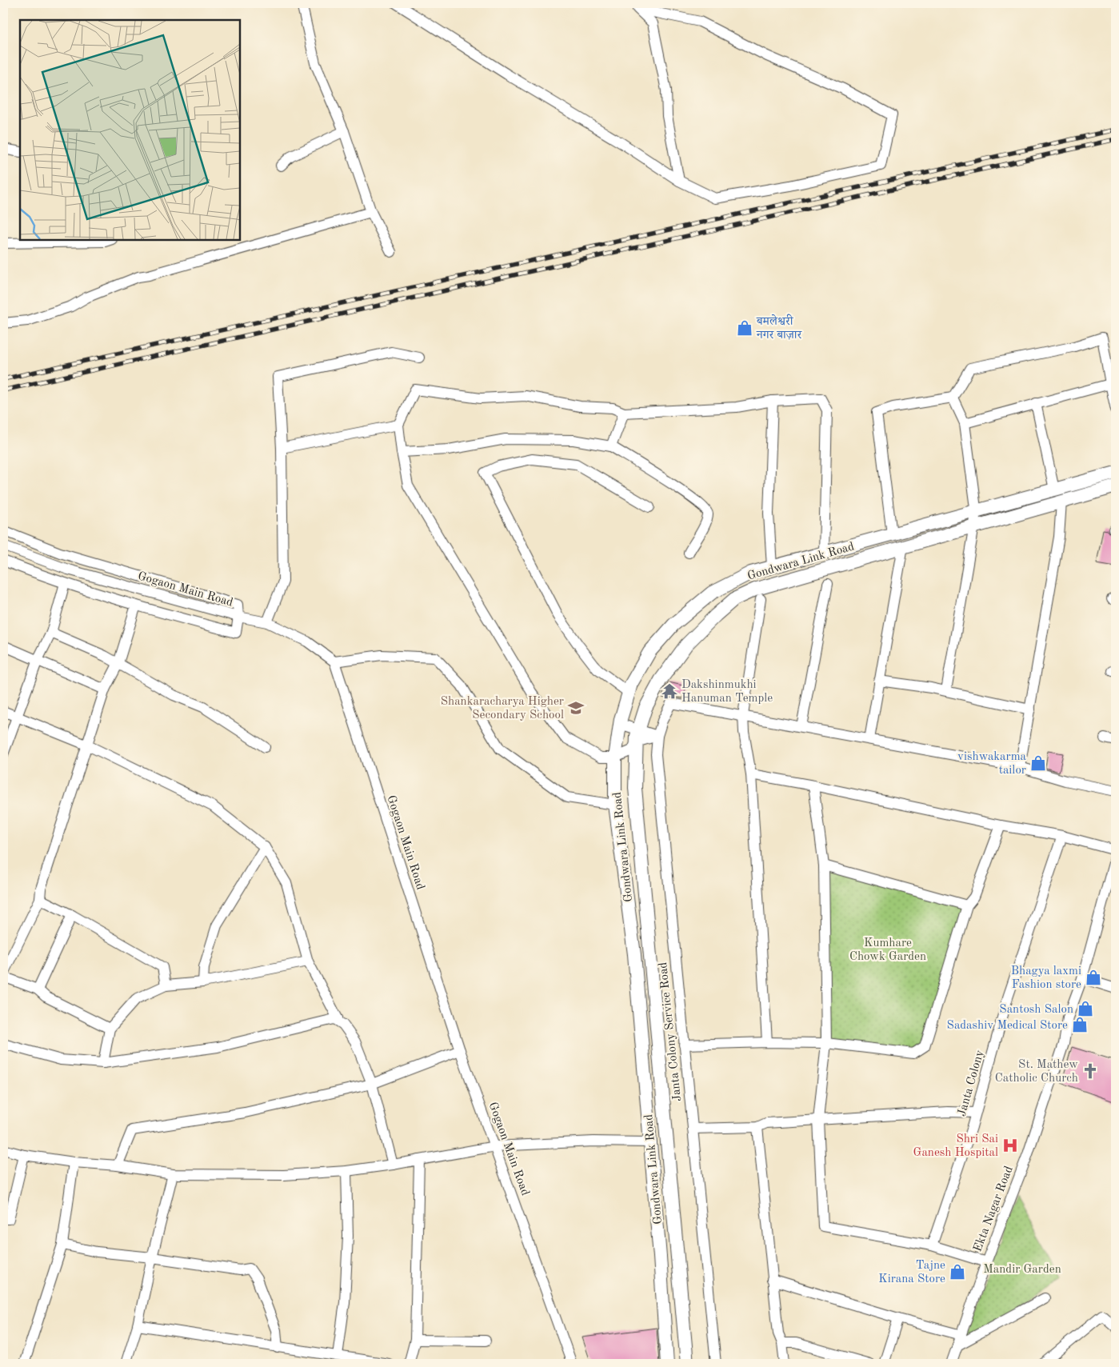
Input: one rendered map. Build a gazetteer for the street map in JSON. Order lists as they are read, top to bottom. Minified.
{"streets":{"street":["Gondwara Link Road","Gogaon Main Road","Janta Colony Service Road","Janta Colony","Ekta Nagar Road"]},"parks":["Kumhare Chowk Garden","Mandir Garden"],"places":{"shop":["बमलेश्वरी नगर बाज़ार","vishwakarma tailor","Bhagya laxmi Fashion store","Santosh Salon","Sadashiv Medical Store","Tajne Kirana Store"],"temple":["Dakshinmukhi Hanuman Temple"],"school or university":["Shankaracharya Higher Secondary School"],"church":["St. Mathew Catholic Church"],"hospital":["Shri Sai Ganesh Hospital"]}}
